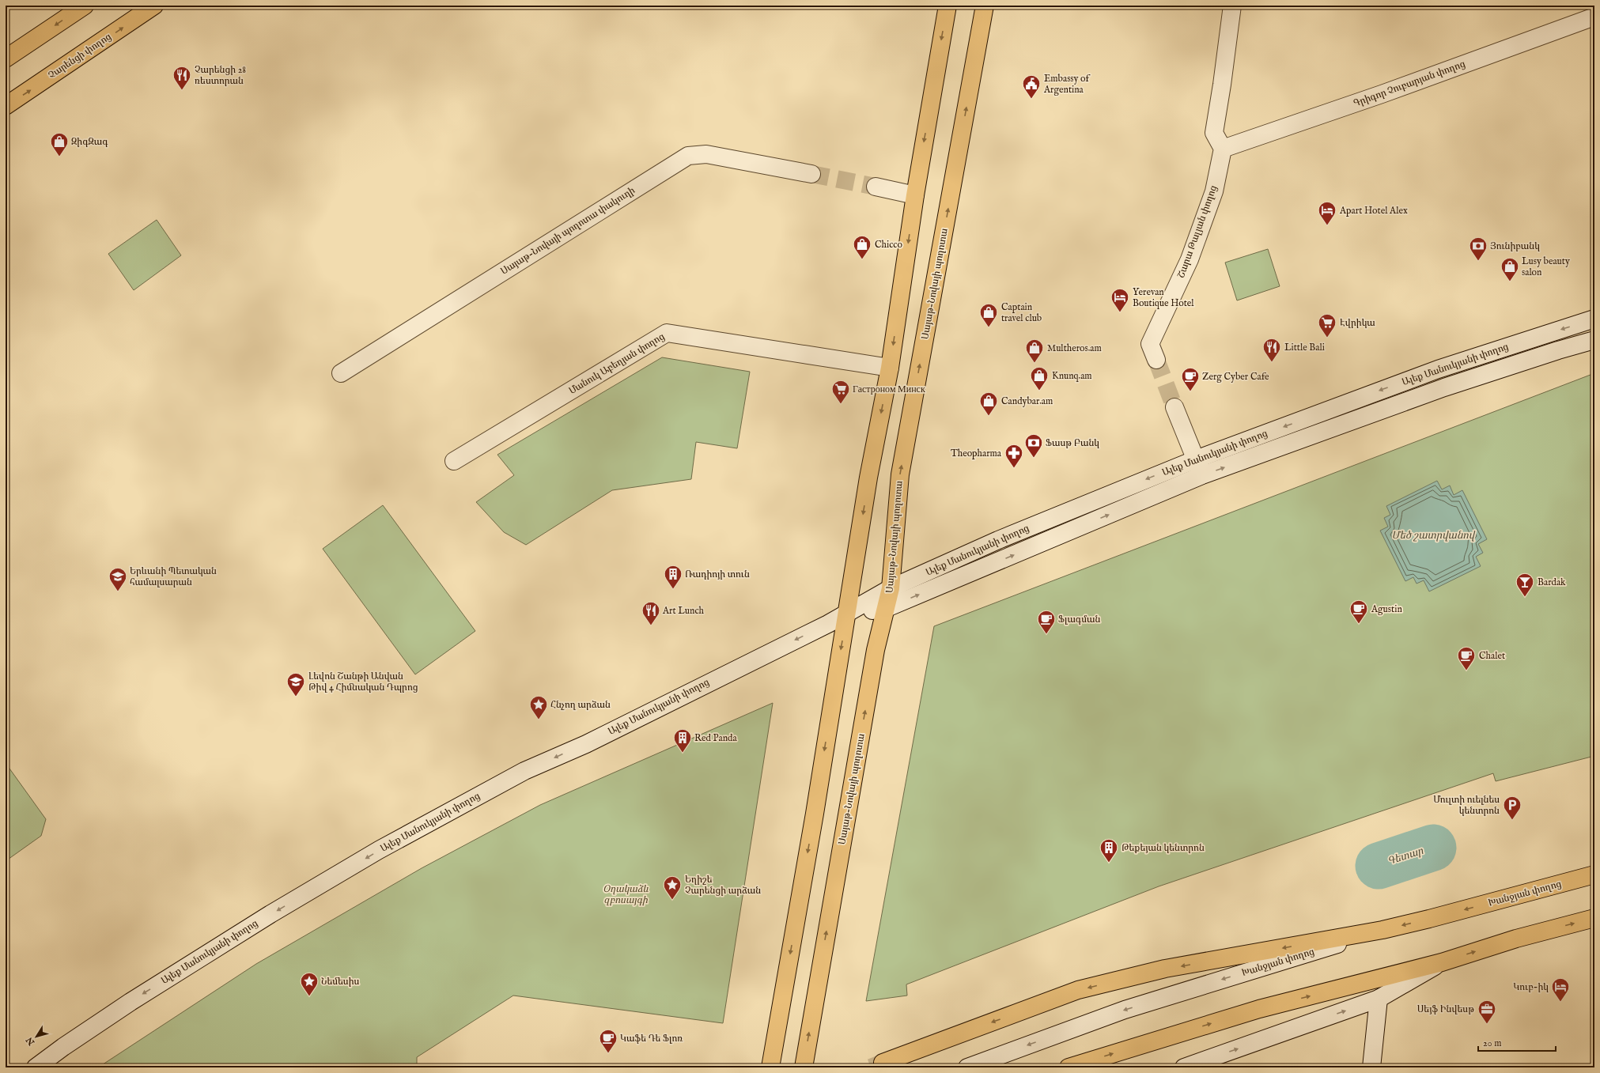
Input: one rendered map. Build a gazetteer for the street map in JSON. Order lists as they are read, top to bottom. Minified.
{"streets":{"main road":["Չարենցի փողոց","Սայաթ-Նովայի պողոտա","Խանջյան փողոց"],"street":["Գրիգոր Չուբարյան փողոց","Սայաթ-Նովայի պողոտա փակուղի","Շարա Թալյան փողոց","Մանուկ Աբեղյան փողոց","Ալեք Մանուկյանի փողոց"]},"crossings":[["Գրիգոր Չուբարյան փողոց","Շարա Թալյան փողոց"],["Սայաթ-Նովայի պողոտա","Ալեք Մանուկյանի փողոց"]],"water":["Մեծ շատրվանով","Գետար"],"parks":["Օղակաձև զբոսայգի"],"places":{"restaurant":["Չարենցի 28 ռեստորան","Little Bali","Art Lunch"],"public building":["Embassy of Argentina"],"shop":["ԶիգԶագ","Chicco","Lusy beauty salon","Captain travel club","Multheros.am","Knunq.am","Candybar.am"],"hotel":["Apart Hotel Alex","Yerevan Boutique Hotel","Կուբ-իկ"],"bank":["Յունիբանկ","Ֆասթ Բանկ"],"supermarket":["Էվրիկա","Гастроном Минск"],"cafe":["Zerg Cyber Cafe","Agustin","Ֆլագման","Chalet","Կաֆե Դե Ֆլոռ"],"pharmacy":["Theopharma"],"building":["Ռադիոյի տուն","Red Panda","Թեքեյան կենտրոն"],"school or university":["Երևանի Պետական համալսարան","Լեվոն Շանթի Անվան Թիվ 4 Հիմնական Դպրոց"],"bar":["Bardak"],"place":["Հնչող արձան","Եղիշե Չարենցի արձան","Նեմեսիս"],"parking":["Մուլտի ուելնես կենտրոն"],"office":["Սեյֆ Ինվեսթ"]},"scale_bar":"20 m","north":"bottom left"}
